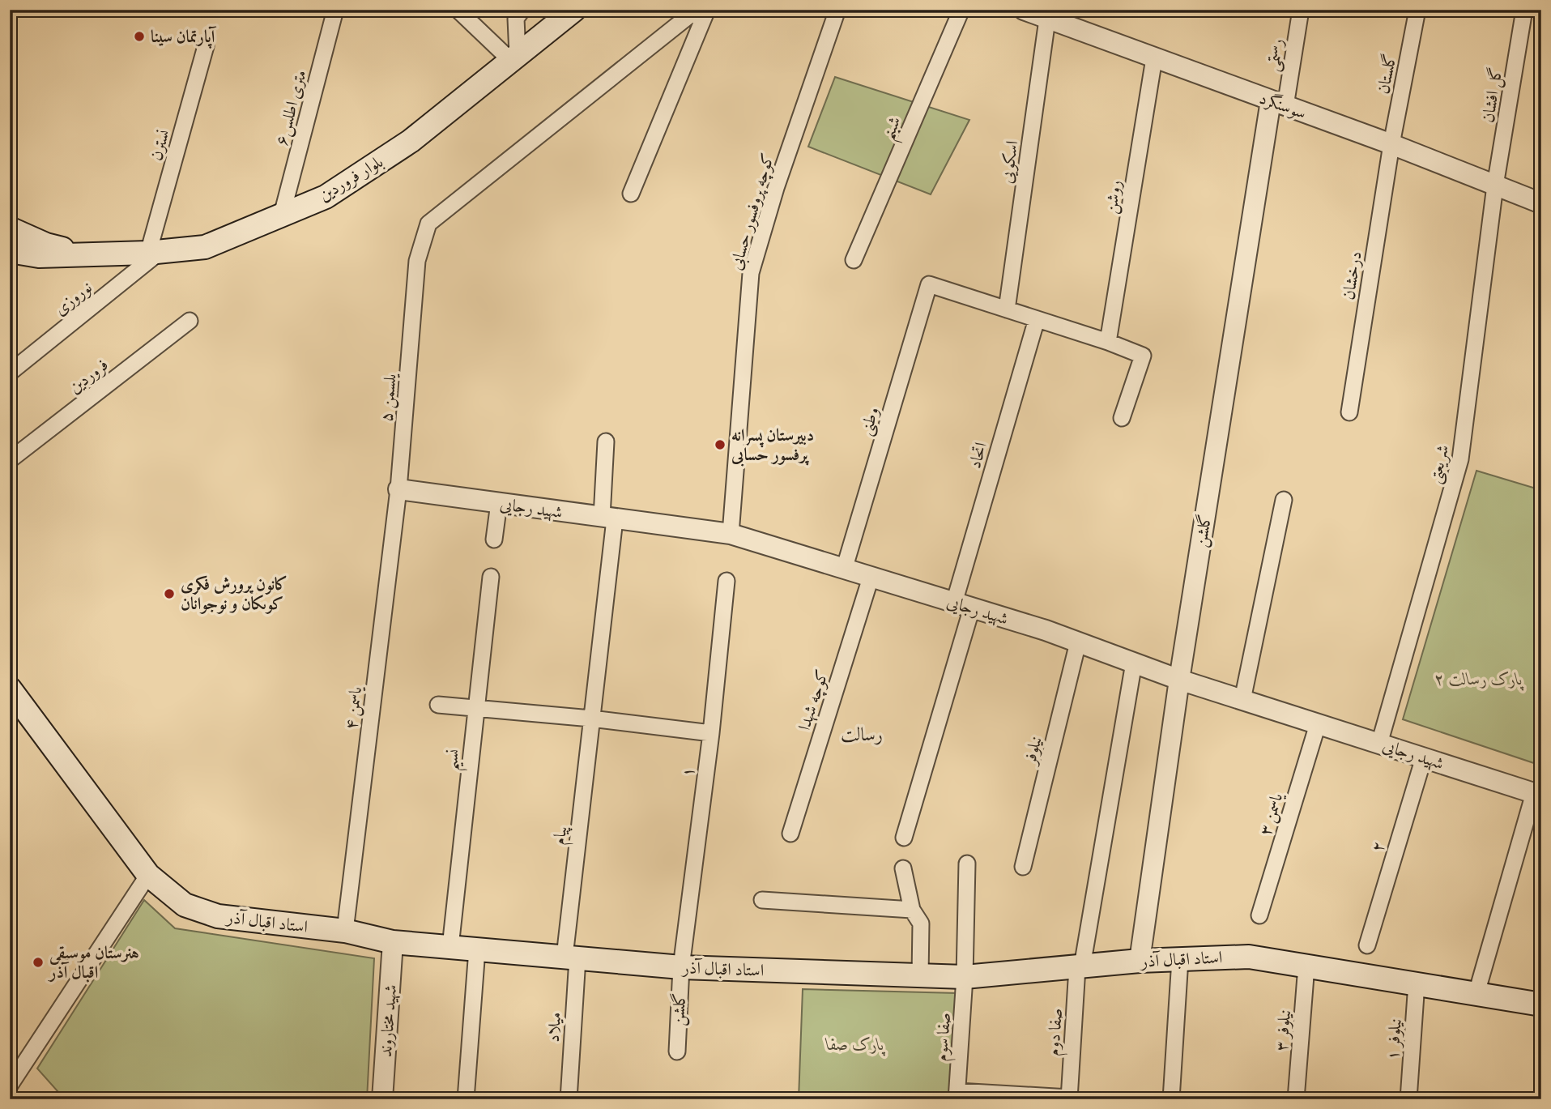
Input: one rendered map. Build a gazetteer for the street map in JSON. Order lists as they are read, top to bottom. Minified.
{"streets":{"main road":["بلوار فروردین","استاد اقبال آذر"],"street":["رستمی","گلستان","گل افشان","سوسنگرد","۶متری اطلس","شبنم","نسترن","اسکویی","روشن","کوچه پروفسور حسابی","درخشان","نوروزی","فروردین","یلسمن ۵","وطنی","اتحاد","شریعتی","شهید رجایی","گلشن","کوچه شهدا","یاسمن ۴","نیلوفر","نسیم","۱","یاسمن ۳","پیام","۲","شهید مختاروند","میلاد","نیلوفر ۳","صفا دوم","صفا سوم","نیلوفر ۱"]},"crossings":[["رستمی","سوسنگرد"],["رستمی","گلشن"],["گلستان","سوسنگرد"],["گلستان","درخشان"],["گل افشان","سوسنگرد"],["گل افشان","شریعتی"],["سوسنگرد","اسکویی"],["سوسنگرد","روشن"],["سوسنگرد","درخشان"],["سوسنگرد","شریعتی"],["سوسنگرد","گلشن"],["۶متری اطلس","بلوار فروردین"],["نسترن","بلوار فروردین"],["نسترن","نوروزی"],["اسکویی","وطنی"],["بلوار فروردین","نوروزی"],["کوچه پروفسور حسابی","شهید رجایی"],["یلسمن ۵","شهید رجایی"],["یلسمن ۵","یاسمن ۴"],["وطنی","شهید رجایی"],["اتحاد","شهید رجایی"],["شریعتی","شهید رجایی"],["شهید رجایی","گلشن"],["شهید رجایی","کوچه شهدا"],["شهید رجایی","یاسمن ۴"],["شهید رجایی","نیلوفر"],["شهید رجایی","یاسمن ۳"],["شهید رجایی","پیام"],["شهید رجایی","۲"],["شهید رجایی","صفا دوم"],["گلشن","۱"],["گلشن","استاد اقبال آذر"],["یاسمن ۴","استاد اقبال آذر"],["نسیم","استاد اقبال آذر"],["۱","استاد اقبال آذر"],["پیام","استاد اقبال آذر"],["پیام","میلاد"],["استاد اقبال آذر","شهید مختاروند"],["استاد اقبال آذر","میلاد"],["استاد اقبال آذر","نیلوفر ۳"],["استاد اقبال آذر","صفا دوم"],["استاد اقبال آذر","صفا سوم"],["استاد اقبال آذر","نیلوفر ۱"]],"districts":["رسالت"],"parks":["پارک رسالت ۲","پارک صفا"],"places":["آپارتمان سینا","دبیرستان پسرانه پرفسور حسابی","کانون پرورش فکرى کوىکان و نوجوانان","هنرستان موسیقی اقبال آذر"]}
